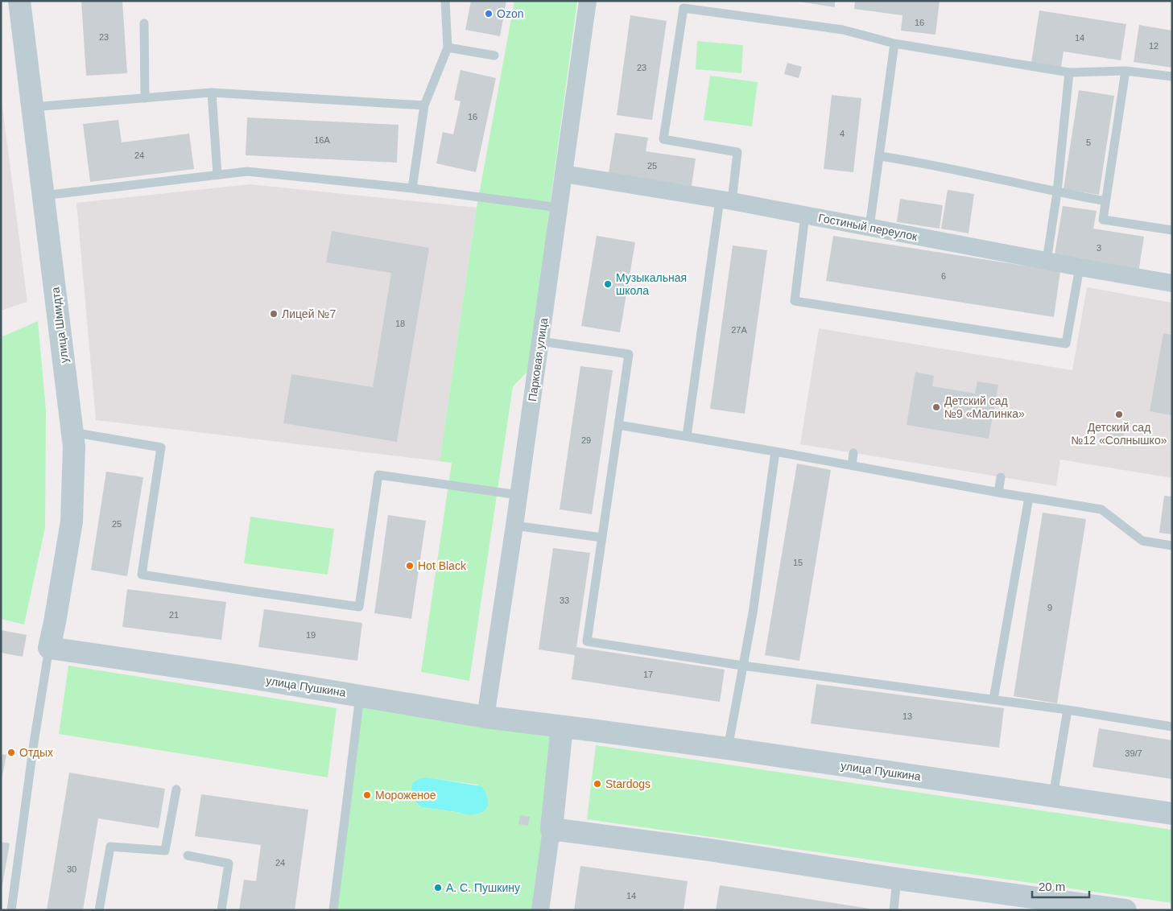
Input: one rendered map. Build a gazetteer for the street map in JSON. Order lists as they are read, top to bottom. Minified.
{"streets":{"street":["Гостиный переулок","улица Шмидта","Парковая улица","улица Пушкина"]},"crossings":[["Гостиный переулок","Парковая улица"],["улица Шмидта","улица Пушкина"],["Парковая улица","улица Пушкина"]],"places":["Ozon","Музыкальная школа","Лицей №7","Детский сад №9 «Малинка»","Детский сад №12 «Солнышко»","Hot Black","Отдых","Stardogs","Мороженое","А. С. Пушкину"],"house_numbers":["16","23","14","12","23","16","4","16А","5","24","25","3","6","18","27А","29","25","15","33","9","21","19","17","13","39/7","24","30","14"],"scale_bar":"20 m"}
